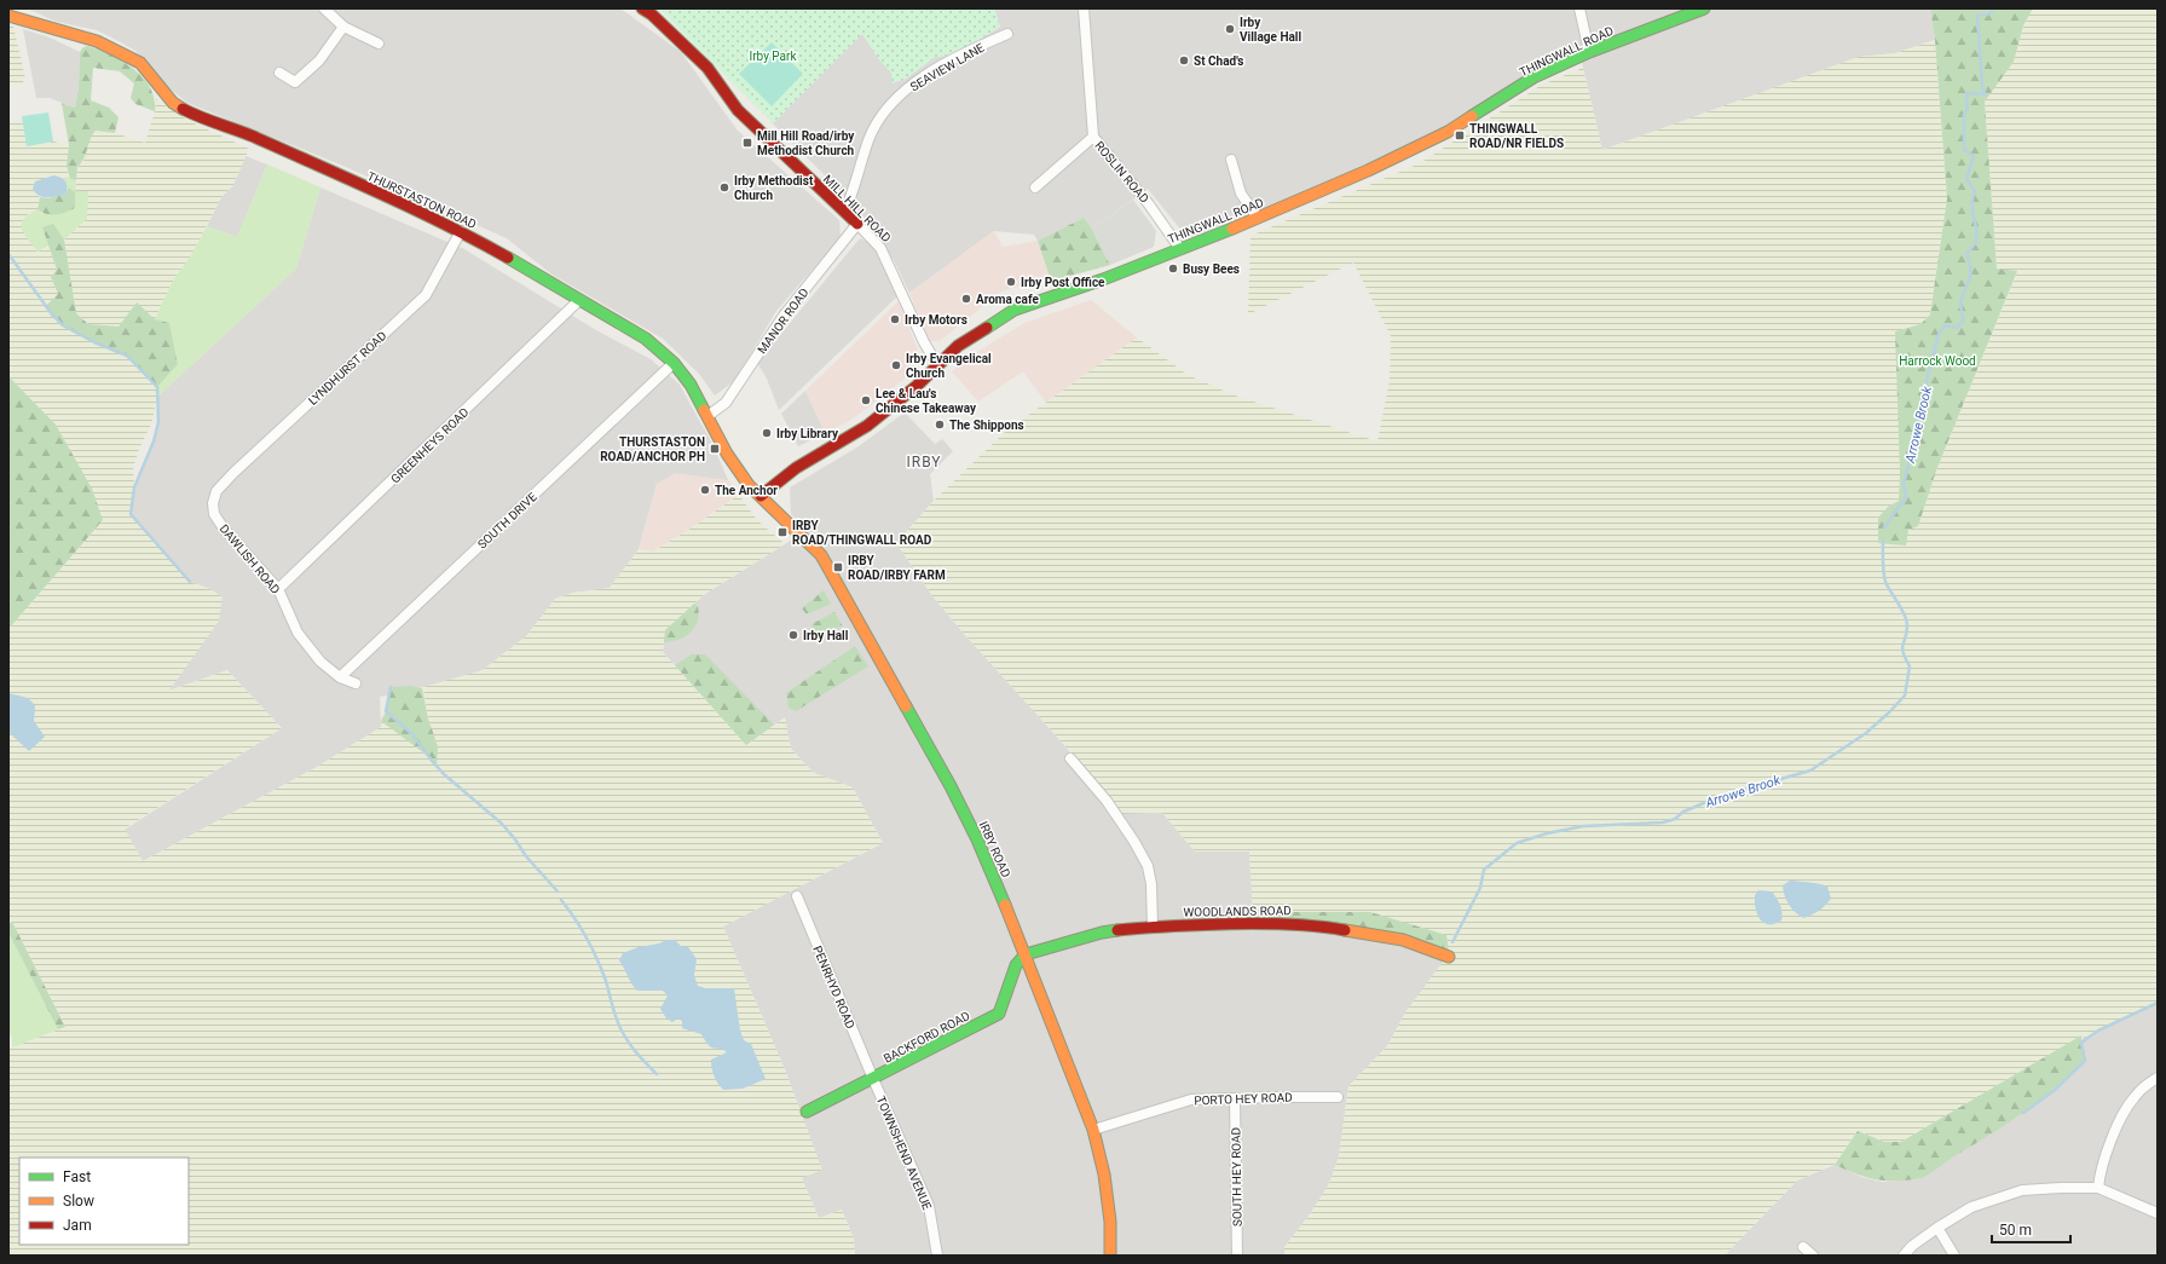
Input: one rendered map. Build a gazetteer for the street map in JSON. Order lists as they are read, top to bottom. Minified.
{"streets":{"street":["THINGWALL ROAD","SEAVIEW LANE","ROSLIN ROAD","THURSTASTON ROAD","MILL HILL ROAD","MANOR ROAD","LYNDHURST ROAD","GREENHEYS ROAD","SOUTH DRIVE","DAWLISH ROAD","IRBY ROAD","WOODLANDS ROAD","PENRHYD ROAD","BACKFORD ROAD","PORTO HEY ROAD","TOWNSHEND AVENUE","SOUTH HEY ROAD"]},"crossings":[["THINGWALL ROAD","ROSLIN ROAD"],["THINGWALL ROAD","THURSTASTON ROAD"],["THINGWALL ROAD","MILL HILL ROAD"],["THINGWALL ROAD","IRBY ROAD"],["SEAVIEW LANE","MILL HILL ROAD"],["THURSTASTON ROAD","MANOR ROAD"],["THURSTASTON ROAD","LYNDHURST ROAD"],["THURSTASTON ROAD","GREENHEYS ROAD"],["THURSTASTON ROAD","SOUTH DRIVE"],["THURSTASTON ROAD","IRBY ROAD"],["MILL HILL ROAD","MANOR ROAD"],["LYNDHURST ROAD","DAWLISH ROAD"],["GREENHEYS ROAD","DAWLISH ROAD"],["SOUTH DRIVE","DAWLISH ROAD"],["IRBY ROAD","WOODLANDS ROAD"],["IRBY ROAD","BACKFORD ROAD"],["IRBY ROAD","PORTO HEY ROAD"],["WOODLANDS ROAD","BACKFORD ROAD"],["PENRHYD ROAD","BACKFORD ROAD"],["PENRHYD ROAD","TOWNSHEND AVENUE"],["BACKFORD ROAD","TOWNSHEND AVENUE"],["PORTO HEY ROAD","SOUTH HEY ROAD"]],"districts":["IRBY"],"water":["Arrowe Brook"],"parks":["Irby Park","Harrock Wood"],"places":{"other":["Irby Village Hall","St Chad's","Irby Methodist Church","Busy Bees","Irby Post Office","Aroma cafe","Irby Motors","Irby Evangelical Church","Lee & Lau's Chinese Takeaway","The Shippons","Irby Library","The Anchor","Irby Hall"],"transit":["THINGWALL ROAD/NR FIELDS","Mill Hill Road/irby Methodist Church","THURSTASTON ROAD/ANCHOR PH","IRBY ROAD/THINGWALL ROAD","IRBY ROAD/IRBY FARM"]},"legend":["Fast","Slow","Jam"],"scale_bar":"50 m"}
